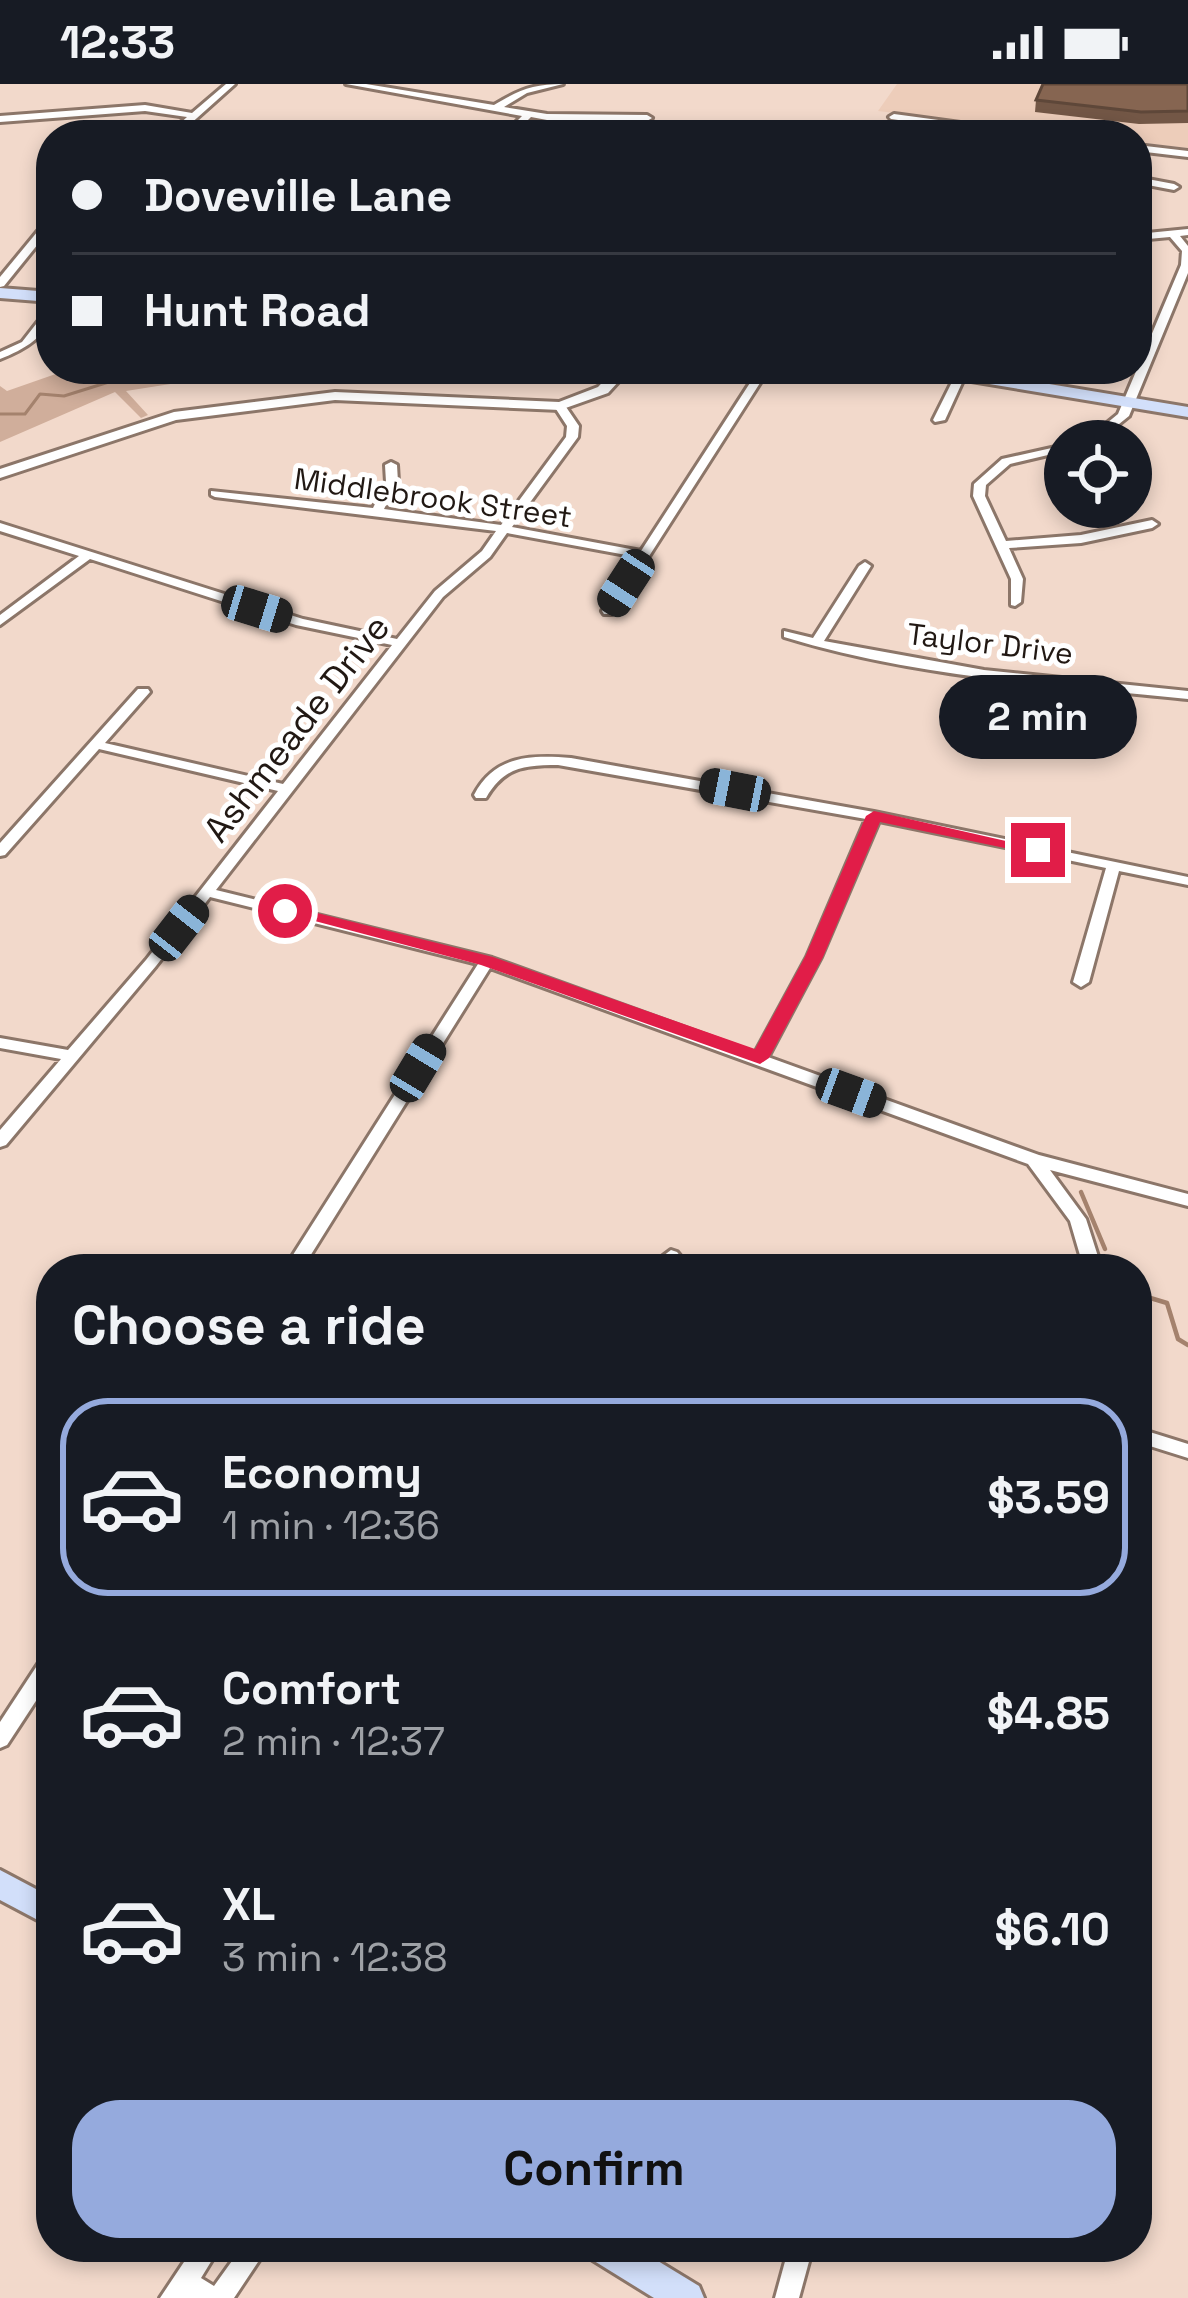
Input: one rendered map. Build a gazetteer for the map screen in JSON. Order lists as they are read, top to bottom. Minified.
{"streets":{"street":["Middlebrook Street","Taylor Drive","Ashmeade Drive"]},"crossings":[["Middlebrook Street","Ashmeade Drive"]],"page":{"status":"12:33","banner":["Doveville Lane","Hunt Road"],"bubble":"2 min","heading":"Choose a ride","list":[{"name":"Economy","note":"1 min · 12:36","value":"$3.59"},{"name":"Comfort","note":"2 min · 12:37","value":"$4.85"},{"name":"XL","note":"3 min · 12:38","value":"$6.10"}],"buttons":"Confirm"}}
